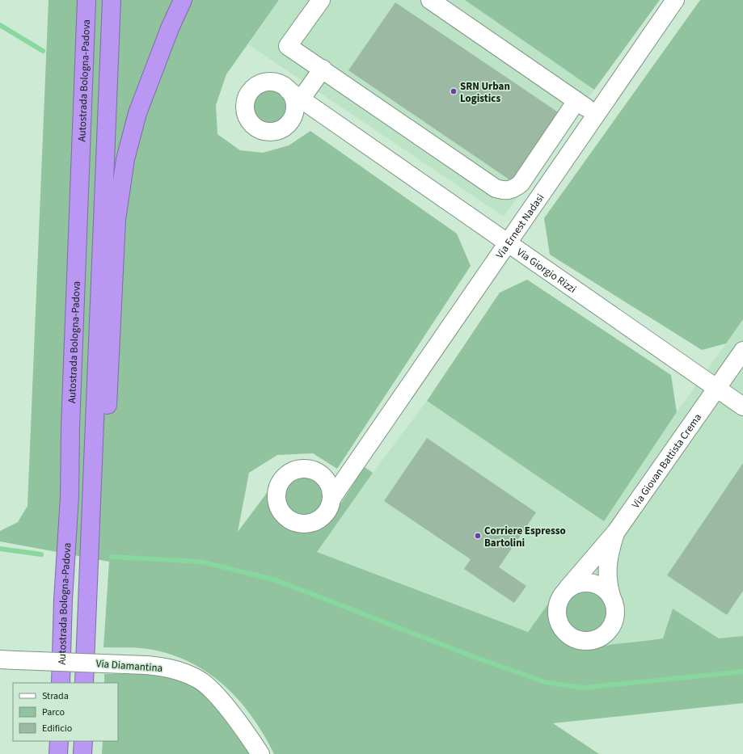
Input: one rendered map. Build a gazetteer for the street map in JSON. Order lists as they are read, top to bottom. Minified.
{"streets":{"highway":["Autostrada Bologna-Padova"],"street":["Via Ernest Nadasi","Via Giorgio Rizzi","Via Giovan Battista Crema","Via Diamantina"]},"crossings":[["Via Ernest Nadasi","Via Giorgio Rizzi"],["Via Giorgio Rizzi","Via Giovan Battista Crema"]],"places":["SRN Urban Logistics","Corriere Espresso Bartolini"],"legend":["Strada","Parco","Edificio"]}
